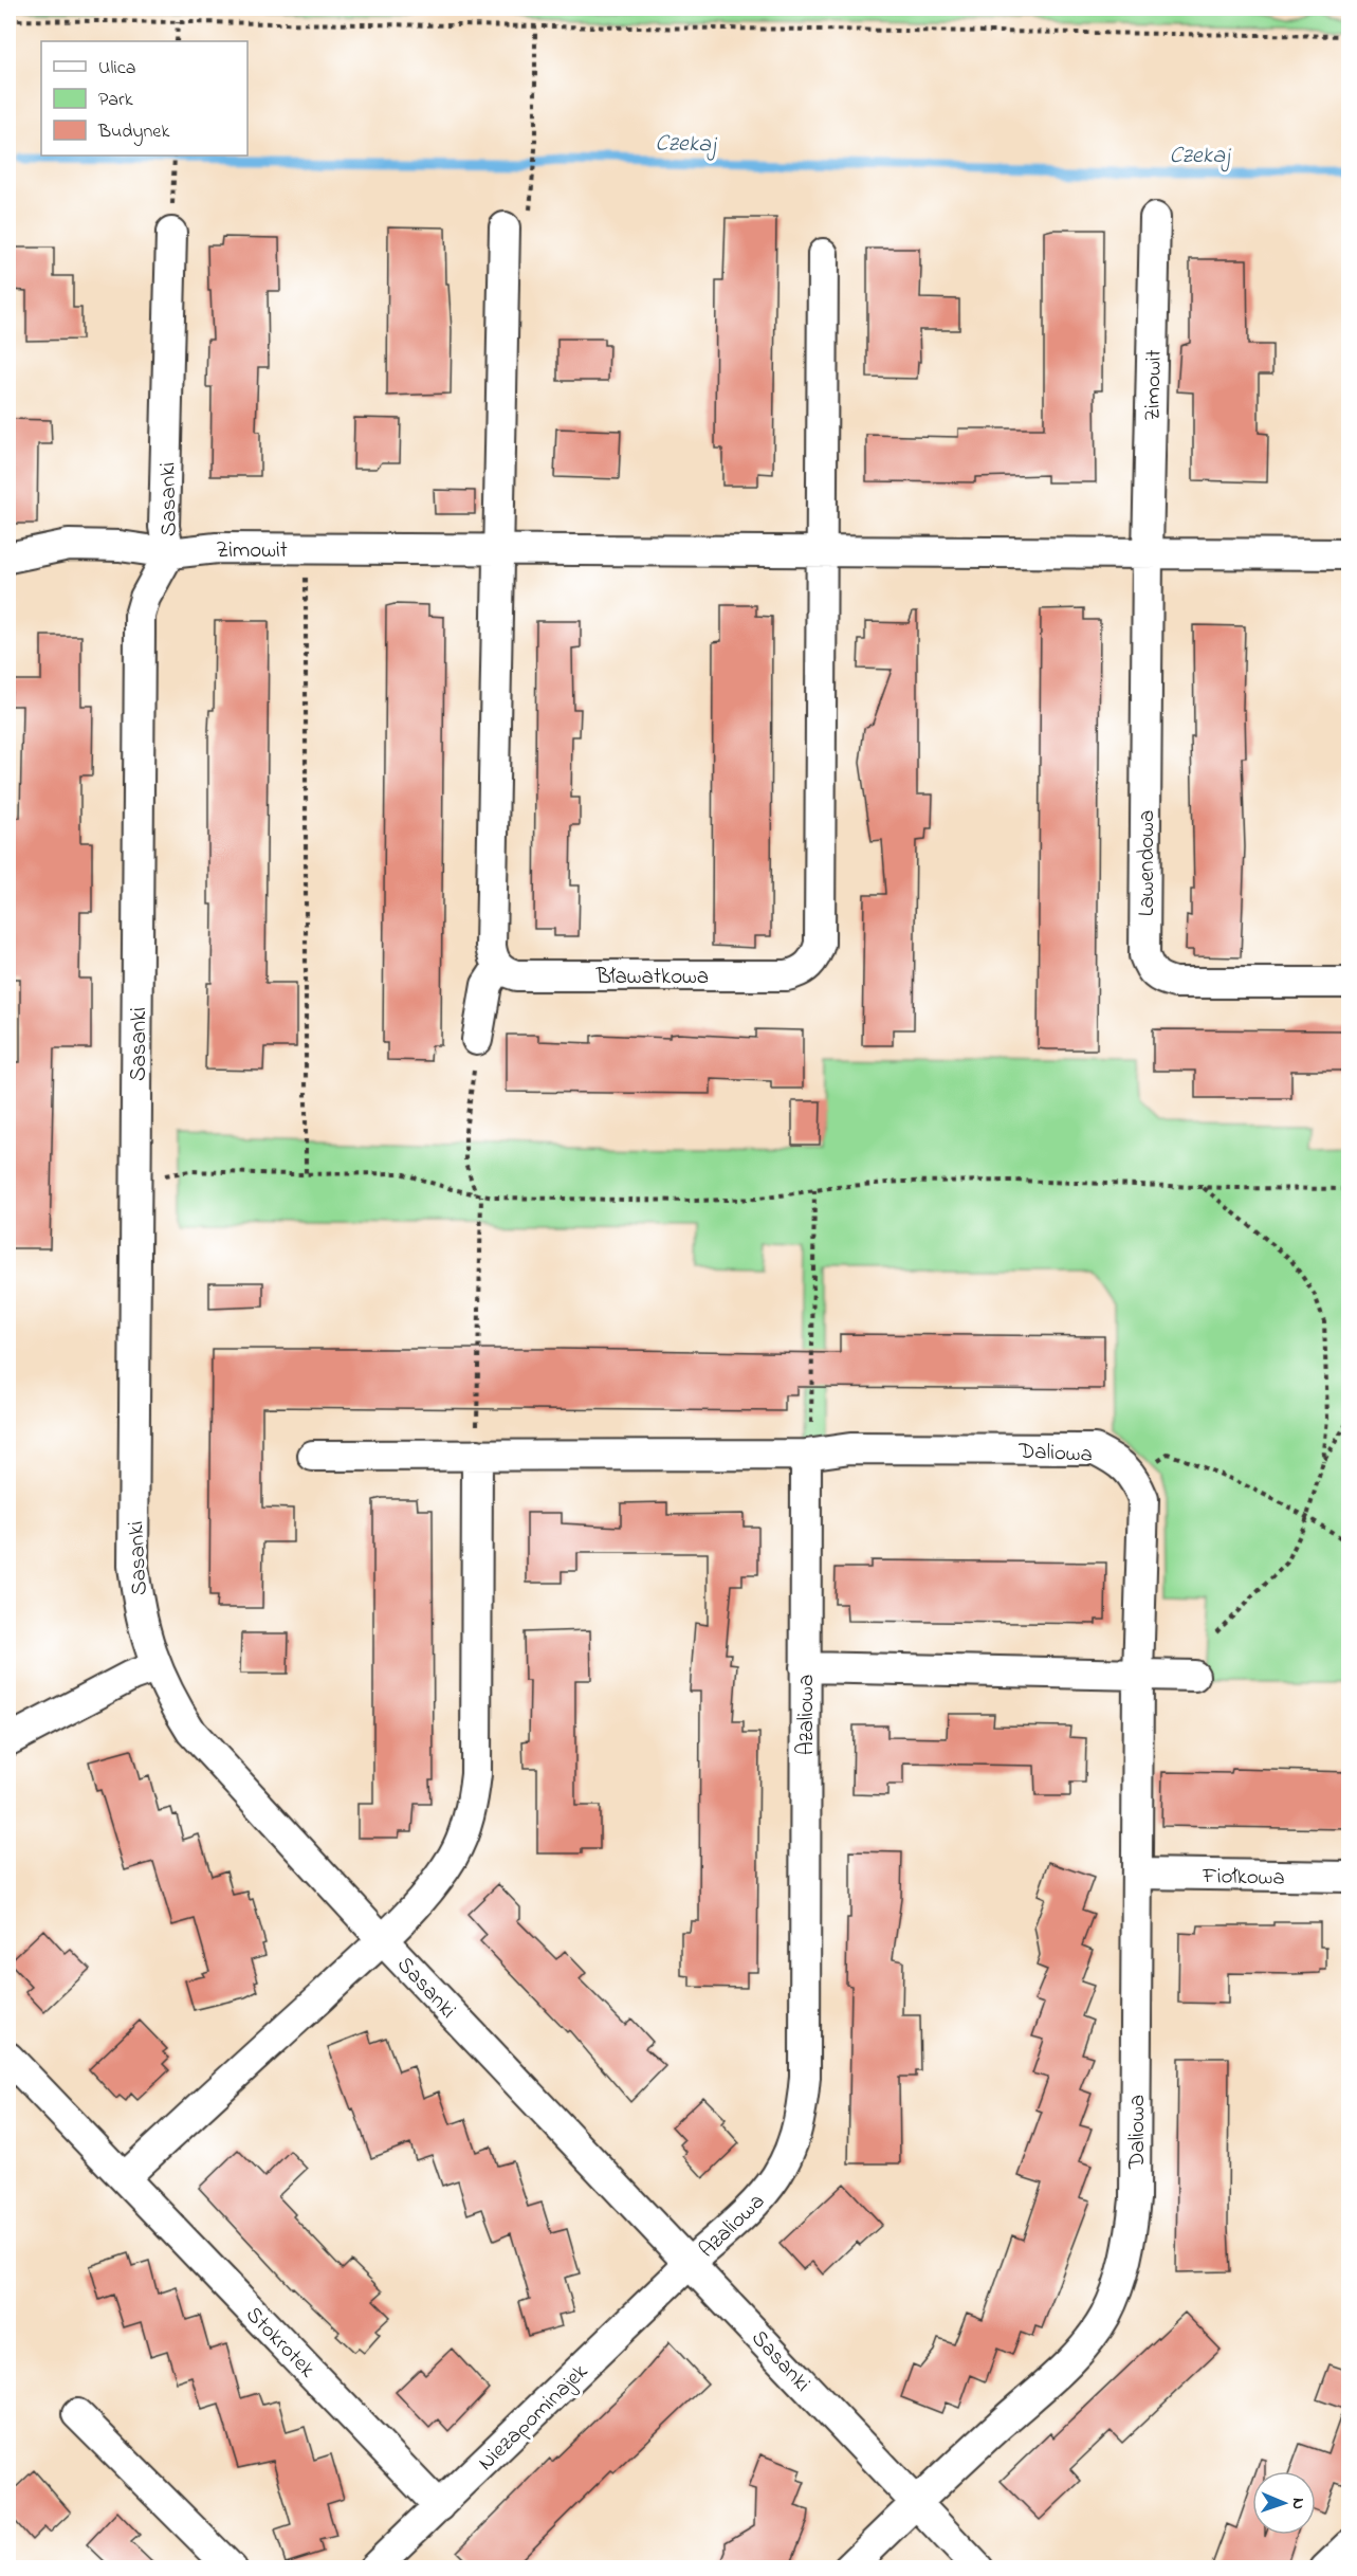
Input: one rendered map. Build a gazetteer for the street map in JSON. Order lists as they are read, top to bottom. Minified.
{"streets":{"street":["Zimowit","Sasanki","Lawendowa","Bławatkowa","Daliowa","Azaliowa","Fiołkowa","Stokrotek","Niezapominajek"]},"crossings":[["Zimowit","Sasanki"],["Zimowit","Lawendowa"],["Zimowit","Bławatkowa"],["Sasanki","Daliowa"],["Sasanki","Azaliowa"],["Sasanki","Niezapominajek"],["Daliowa","Azaliowa"],["Daliowa","Fiołkowa"],["Azaliowa","Niezapominajek"],["Stokrotek","Niezapominajek"]],"water":["Czekaj"],"legend":["Ulica","Park","Budynek"],"north":"right"}
